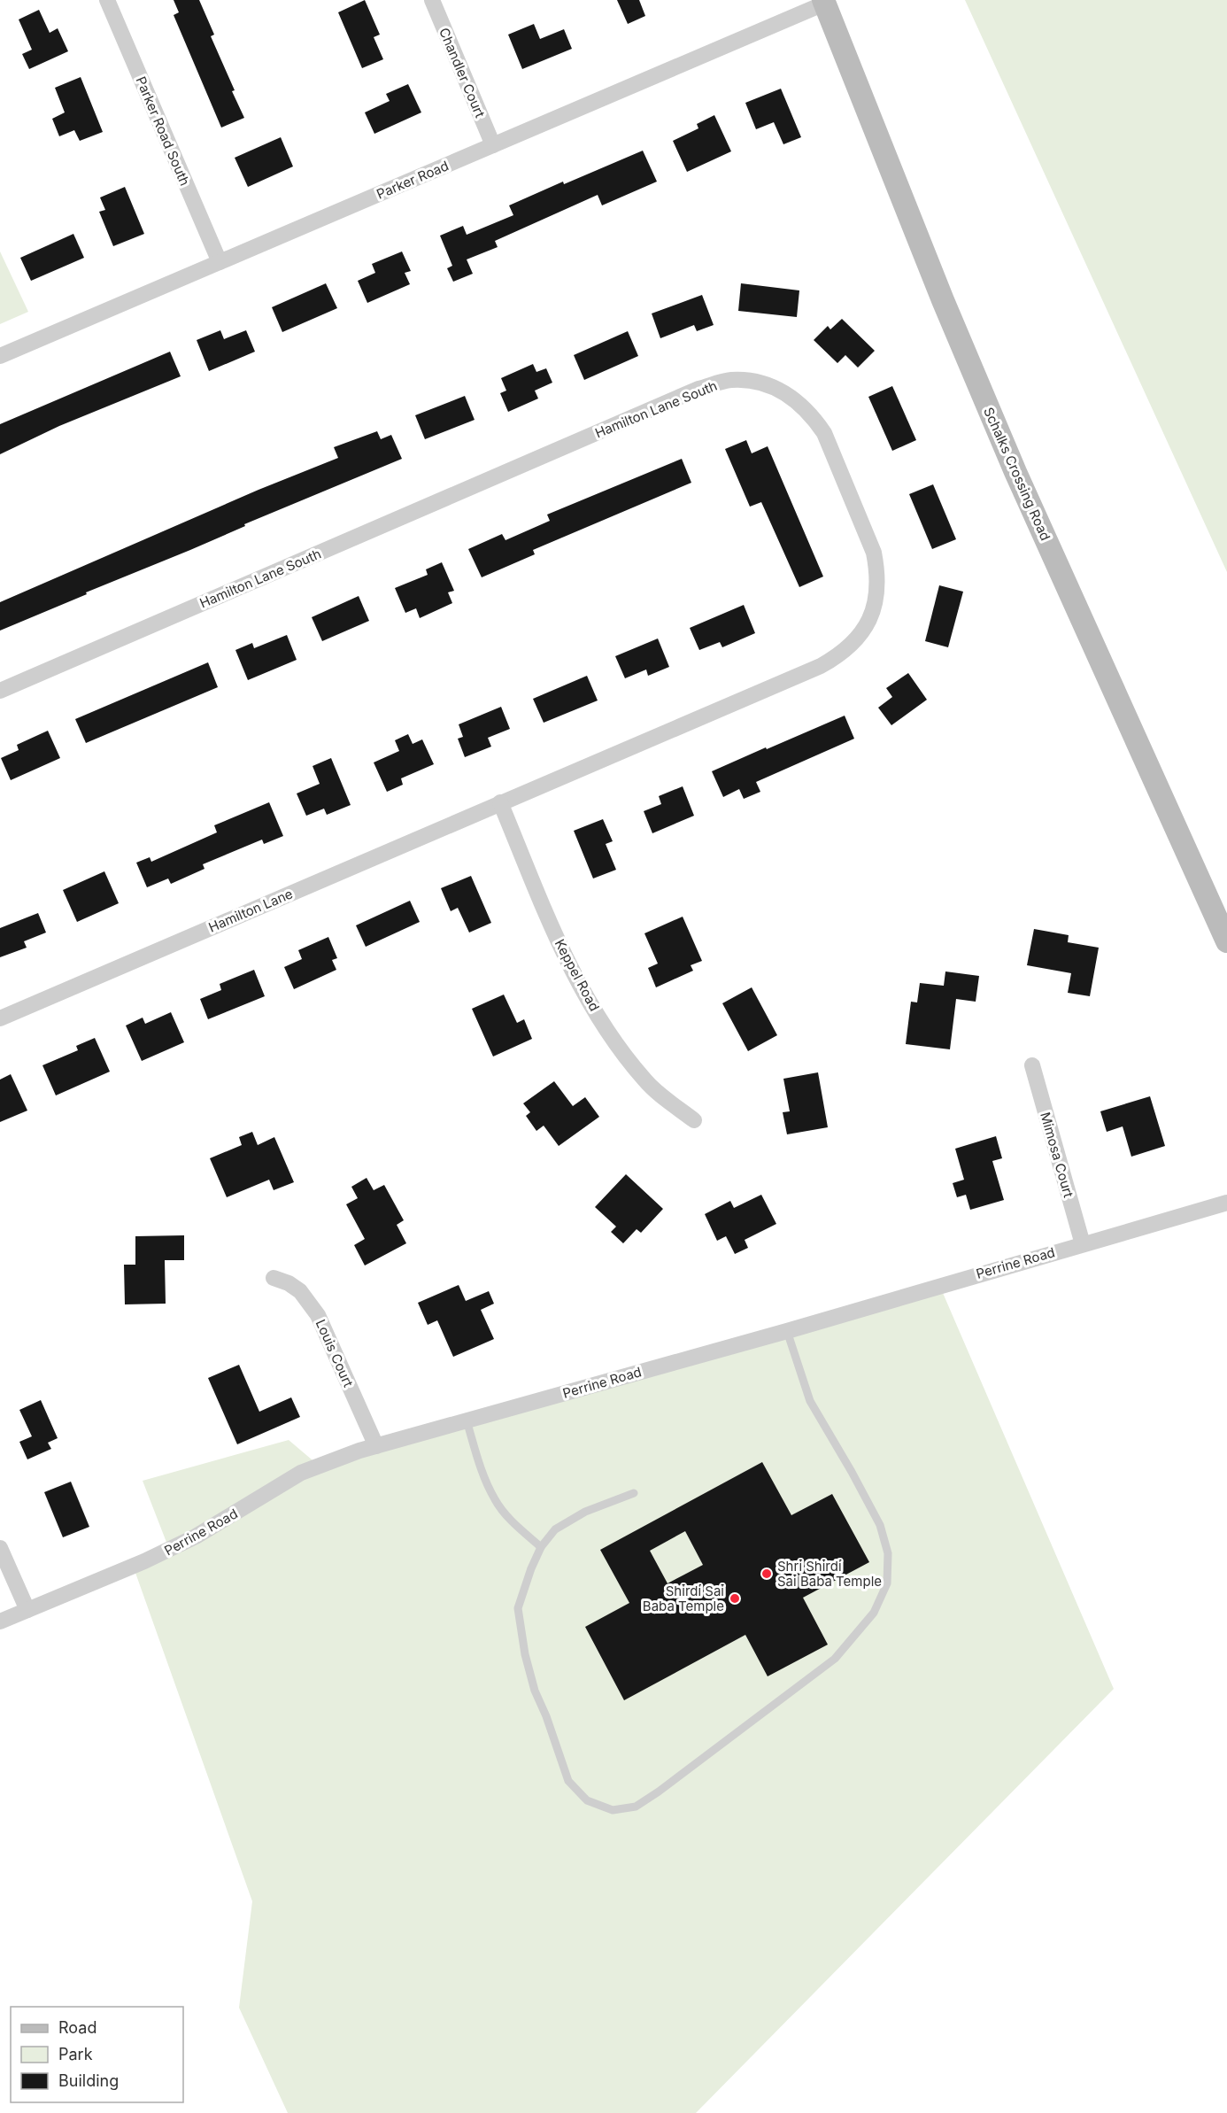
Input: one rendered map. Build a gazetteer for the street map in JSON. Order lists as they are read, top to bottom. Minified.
{"streets":{"street":["Chandler Court","Parker Road South","Parker Road","Hamilton Lane South","Schalks Crossing Road","Hamilton Lane","Keppel Road","Mimosa Court","Perrine Road","Louis Court"]},"crossings":[["Chandler Court","Parker Road"],["Parker Road South","Parker Road"],["Parker Road","Schalks Crossing Road"],["Hamilton Lane South","Hamilton Lane"],["Hamilton Lane South","Keppel Road"],["Hamilton Lane","Keppel Road"],["Mimosa Court","Perrine Road"],["Perrine Road","Louis Court"]],"places":["Shri Shirdi Sai Baba Temple","Shirdi Sai Baba Temple"],"legend":["Road","Park","Building"]}
